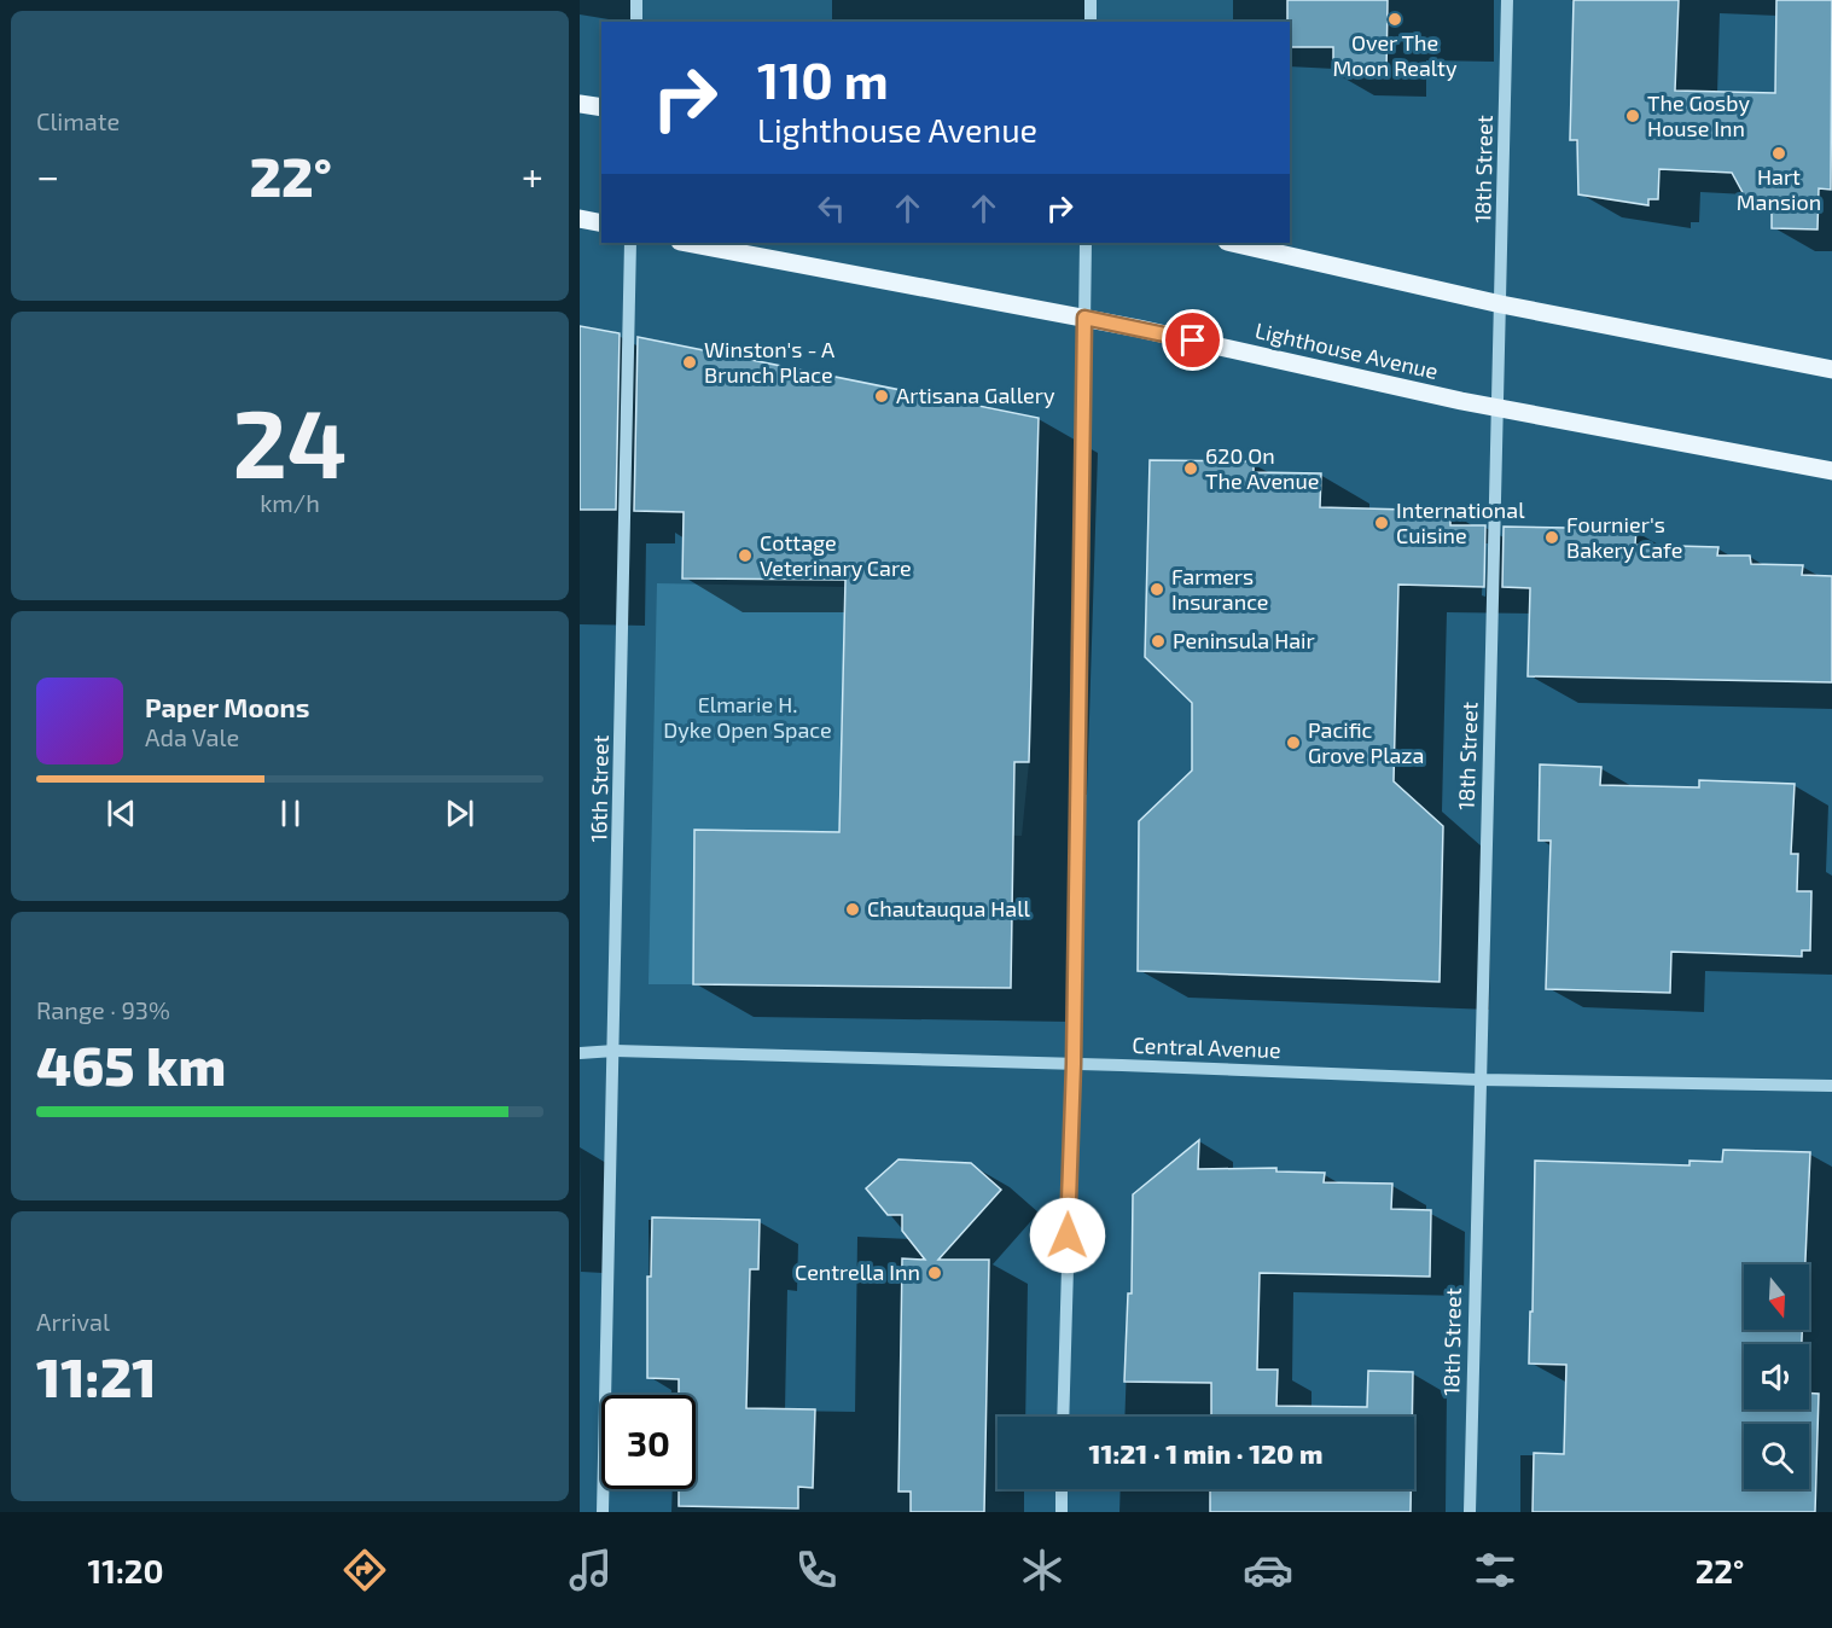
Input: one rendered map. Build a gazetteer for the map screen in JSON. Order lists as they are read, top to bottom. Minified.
{"streets":{"main road":["Lighthouse Avenue"],"street":["18th Street","16th Street","Central Avenue"]},"crossings":[["18th Street","Lighthouse Avenue"],["18th Street","Central Avenue"],["16th Street","Central Avenue"]],"parks":["Elmarie H. Dyke Open Space"],"places":["Over The Moon Realty","The Gosby House Inn","Hart Mansion","Winston's - A Brunch Place","Artisana Gallery","620 On The Avenue","International Cuisine","Fournier's Bakery Cafe","Cottage Veterinary Care","Farmers Insurance","Peninsula Hair","Pacific Grove Plaza","Chautauqua Hall","Centrella Inn"],"north":"bottom","page":{"tile":["Climate",["24","km/h"],["Range · 93%","465 km"],["Arrival","11:21"]],"turn":["110 m","Lighthouse Avenue"],"heat":["−","22°","+"],"song":["Paper Moons","Ada Vale"],"limit":"30","trip":"11:21 · 1 min · 120 m","tabs":["11:20","22°"]}}
